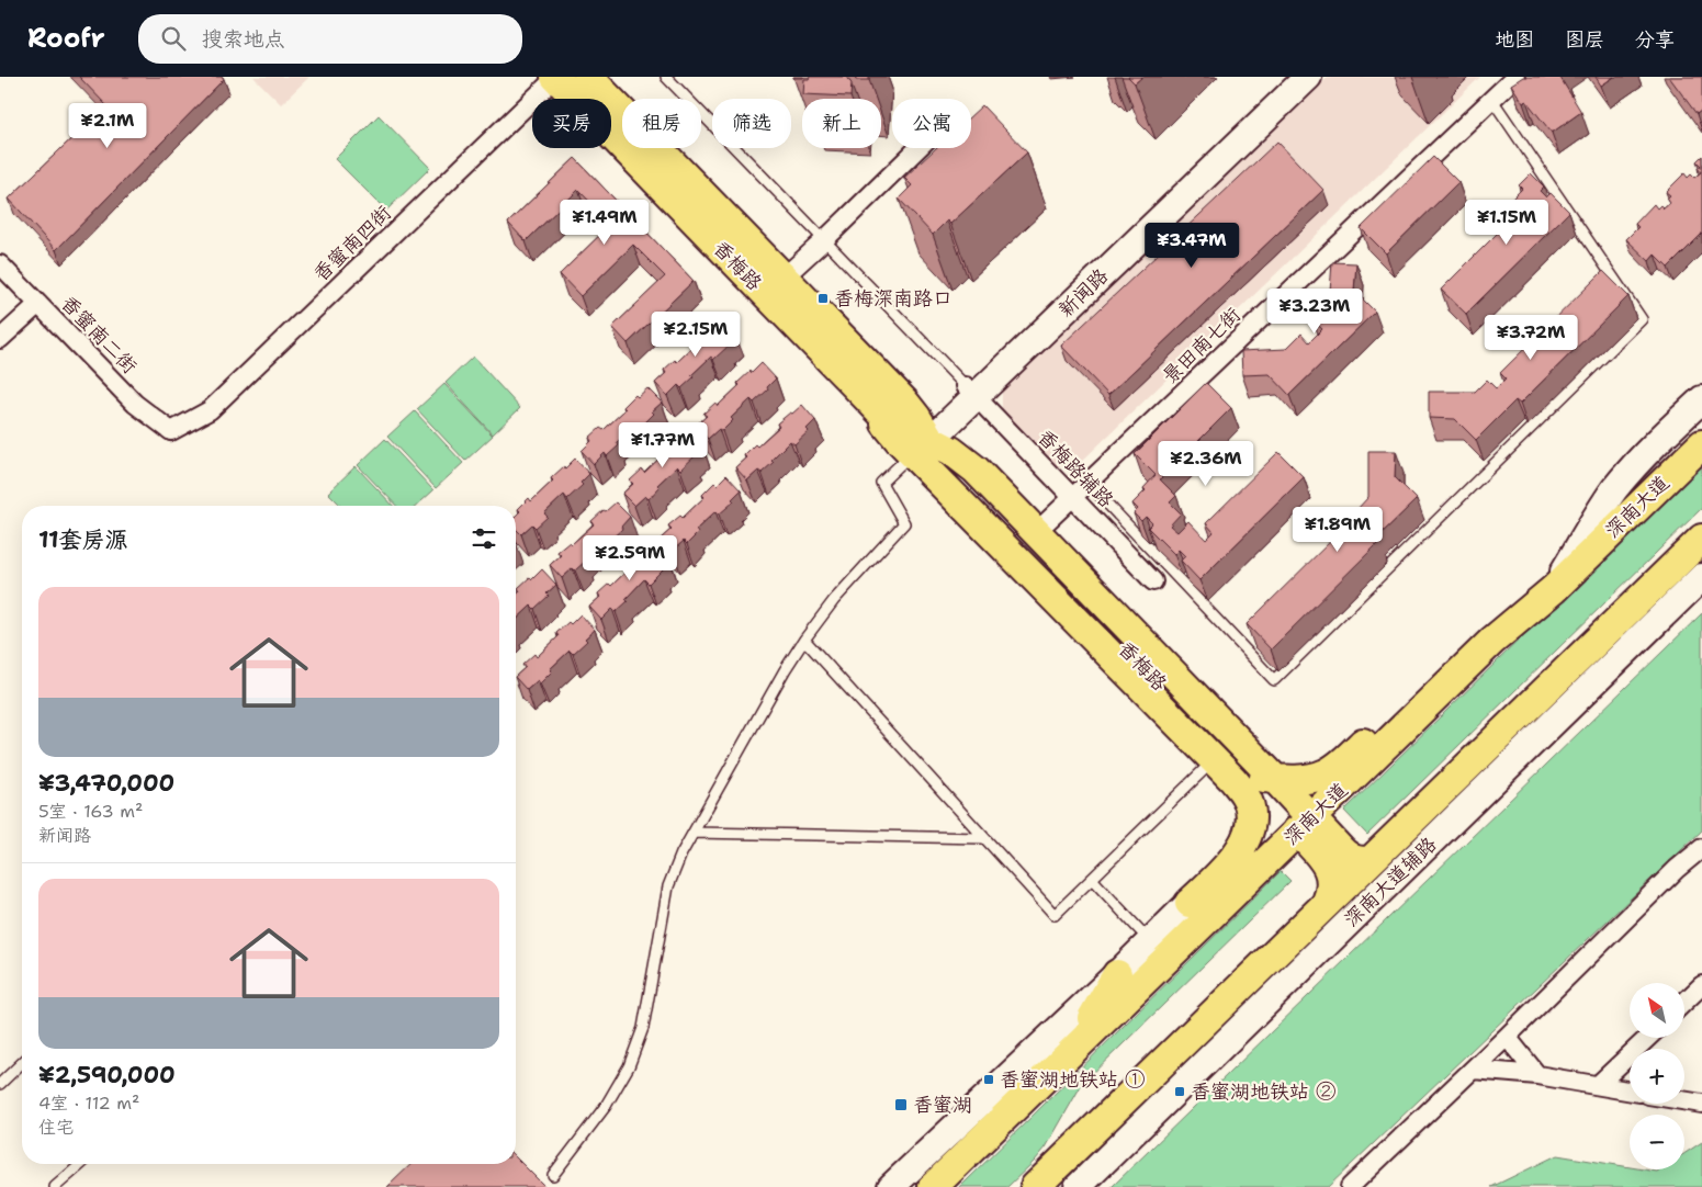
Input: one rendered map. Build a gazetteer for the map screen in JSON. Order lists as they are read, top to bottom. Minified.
{"streets":{"main road":["香梅路","新闻路","深南大道","深南大道辅路"],"street":["香蜜南四街","香蜜南二街","景田南七街","香梅路辅路"]},"crossings":[["香蜜南四街","香梅路"],["香蜜南四街","香蜜南二街"],["香梅路","新闻路"],["香梅路","景田南七街"],["香梅路","深南大道"],["新闻路","香梅路辅路"],["景田南七街","香梅路辅路"]],"places":{"transit":["香梅深南路口","香蜜湖地铁站 ①","香蜜湖地铁站 ②","香蜜湖"]},"north":"top left","page":{"header":"Roofr","search":"搜索地点","nav":["地图","图层","分享"],"chip":["买房","租房","筛选","新上","公寓"],"price":["¥2.1M","¥1.49M","¥1.15M","¥3.47M","¥3.23M","¥2.15M","¥3.72M","¥1.77M","¥2.36M","¥1.89M","¥2.59M"],"heading":"11套房源","list":[{"name":"¥3,470,000","note":"5室 · 163 m² · 新闻路"},{"name":"¥2,590,000","note":"4室 · 112 m² · 住宅"}],"map_buttons":["+","−"]}}
